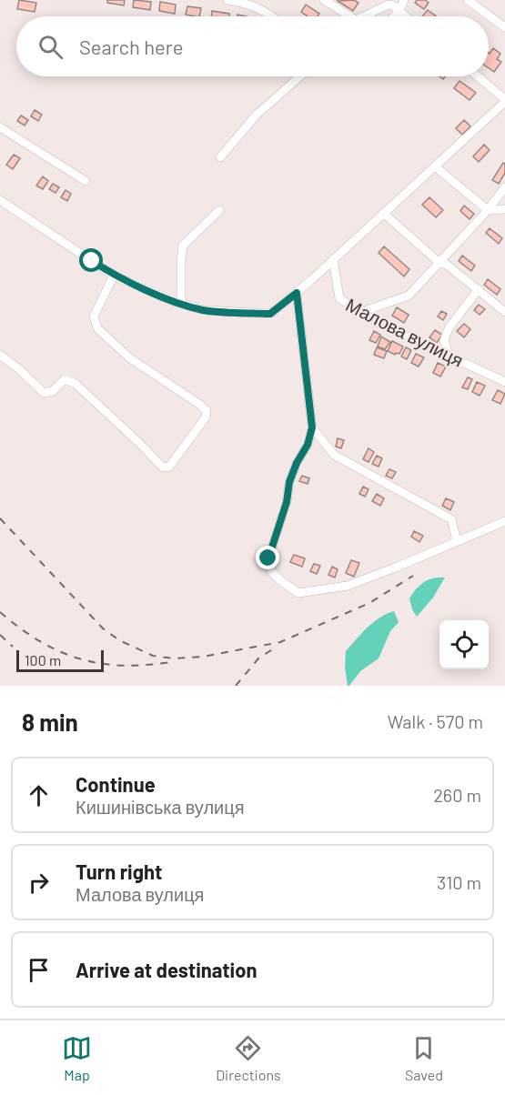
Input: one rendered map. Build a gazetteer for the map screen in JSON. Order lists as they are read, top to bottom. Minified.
{"streets":{"street":["Малова вулиця"]},"scale_bar":"100 m","page":{"search":"Search here","scale":"100 m","heading":["8 min","Walk · 570 m"],"list":[["Continue","Кишинівська вулиця","260 m"],["Turn right","Малова вулиця","310 m"],"Arrive at destination"],"nav":["Map","Directions","Saved"]}}
